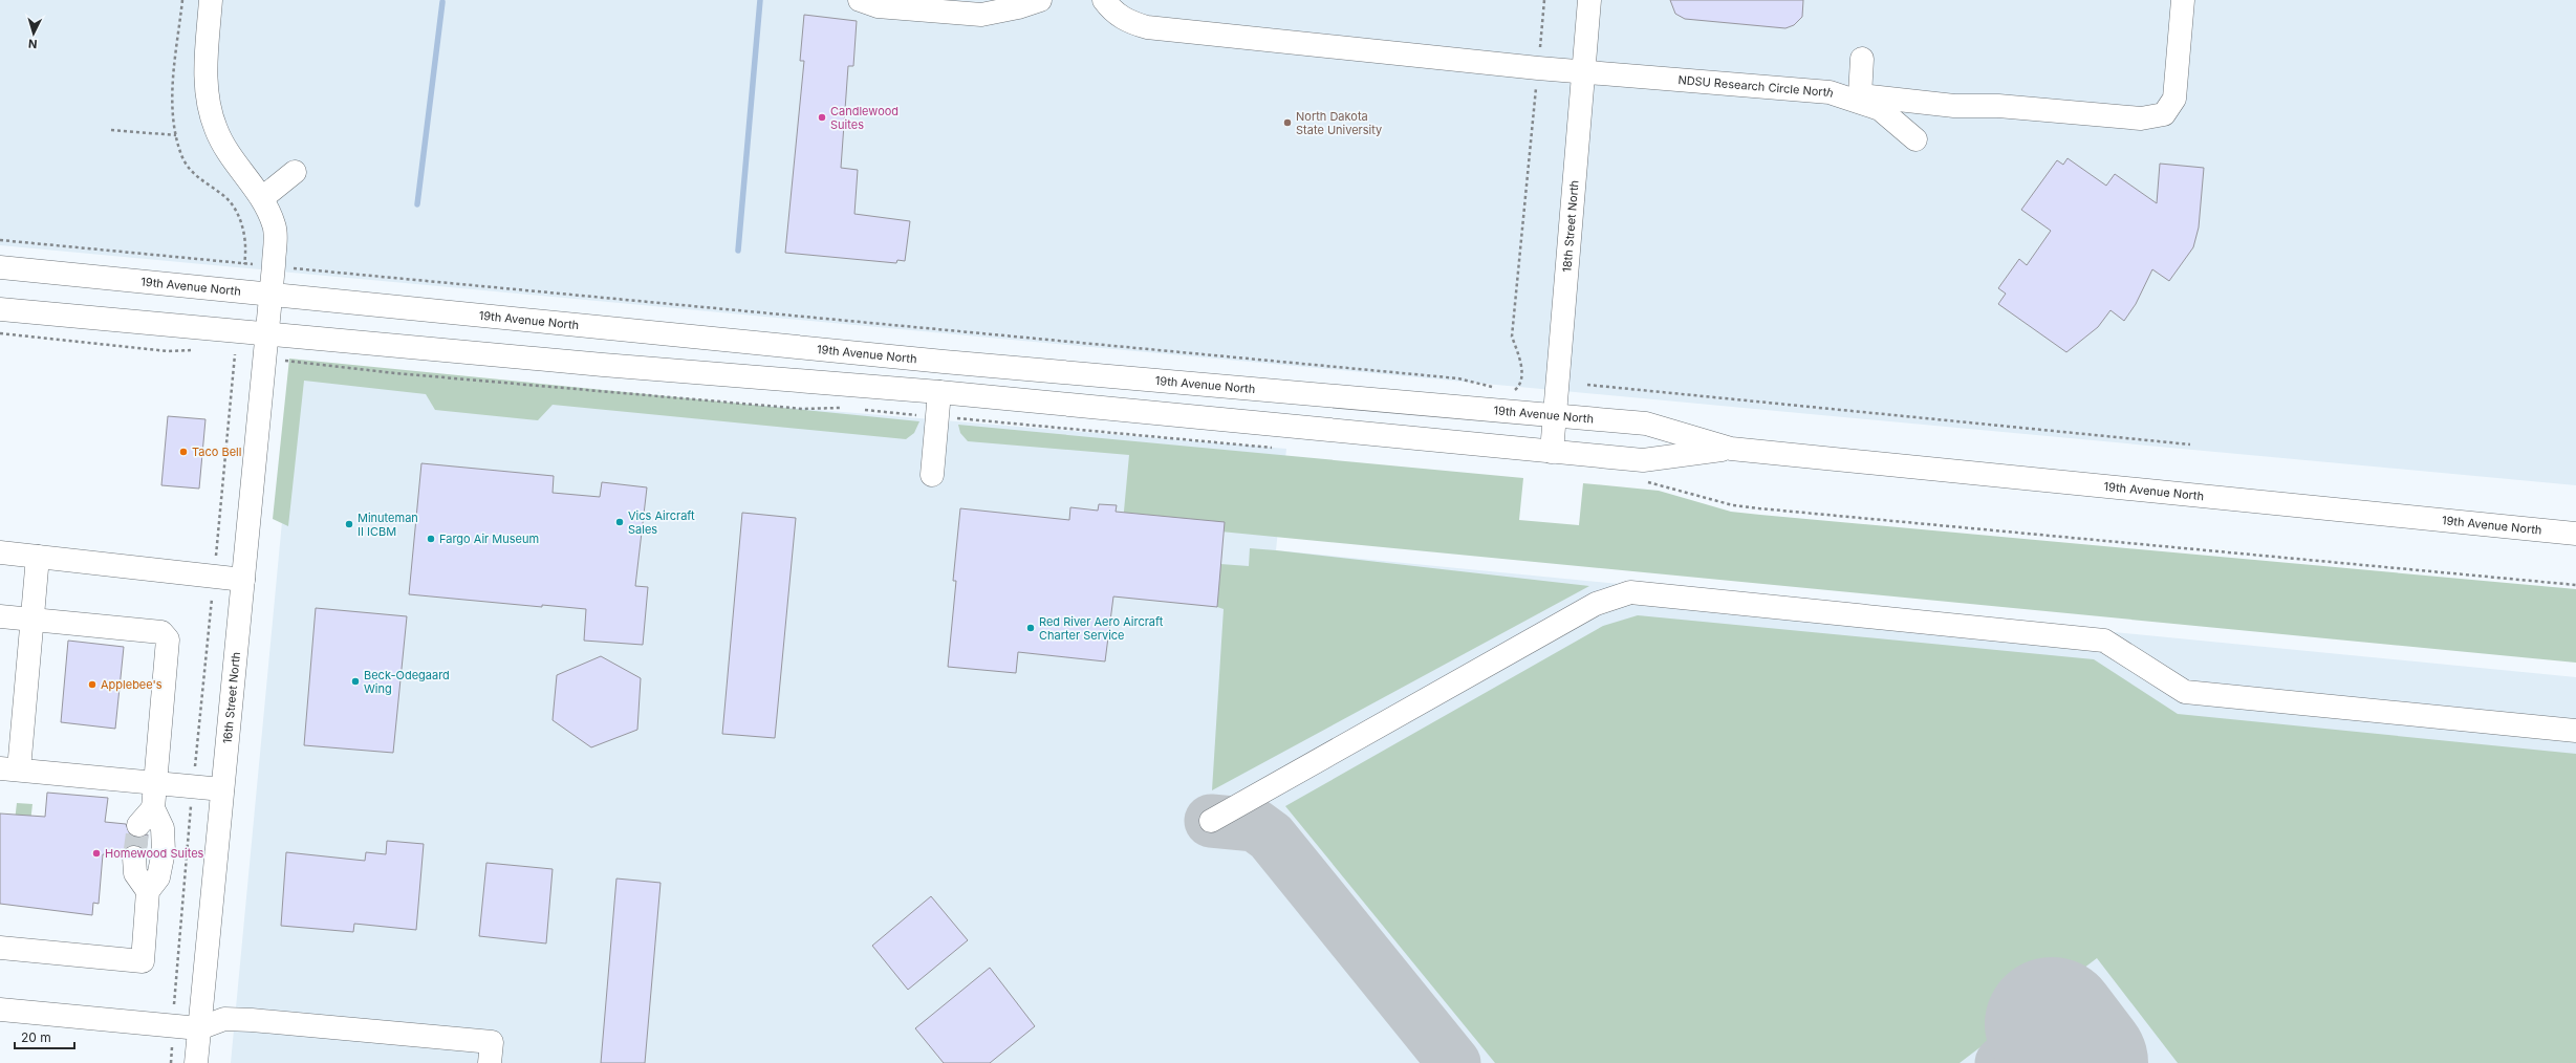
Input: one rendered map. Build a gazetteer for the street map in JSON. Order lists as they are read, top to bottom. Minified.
{"streets":{"main road":["NDSU Research Circle North","18th Street North","19th Avenue North","16th Street North"]},"crossings":[["NDSU Research Circle North","18th Street North"],["18th Street North","19th Avenue North"],["19th Avenue North","16th Street North"]],"places":["Candlewood Suites","North Dakota State University","Taco Bell","Vics Aircraft Sales","Minuteman II ICBM","Fargo Air Museum","Red River Aero Aircraft Charter Service","Beck-Odegaard Wing","Applebee's","Homewood Suites"],"scale_bar":"20 m","north":"bottom"}
